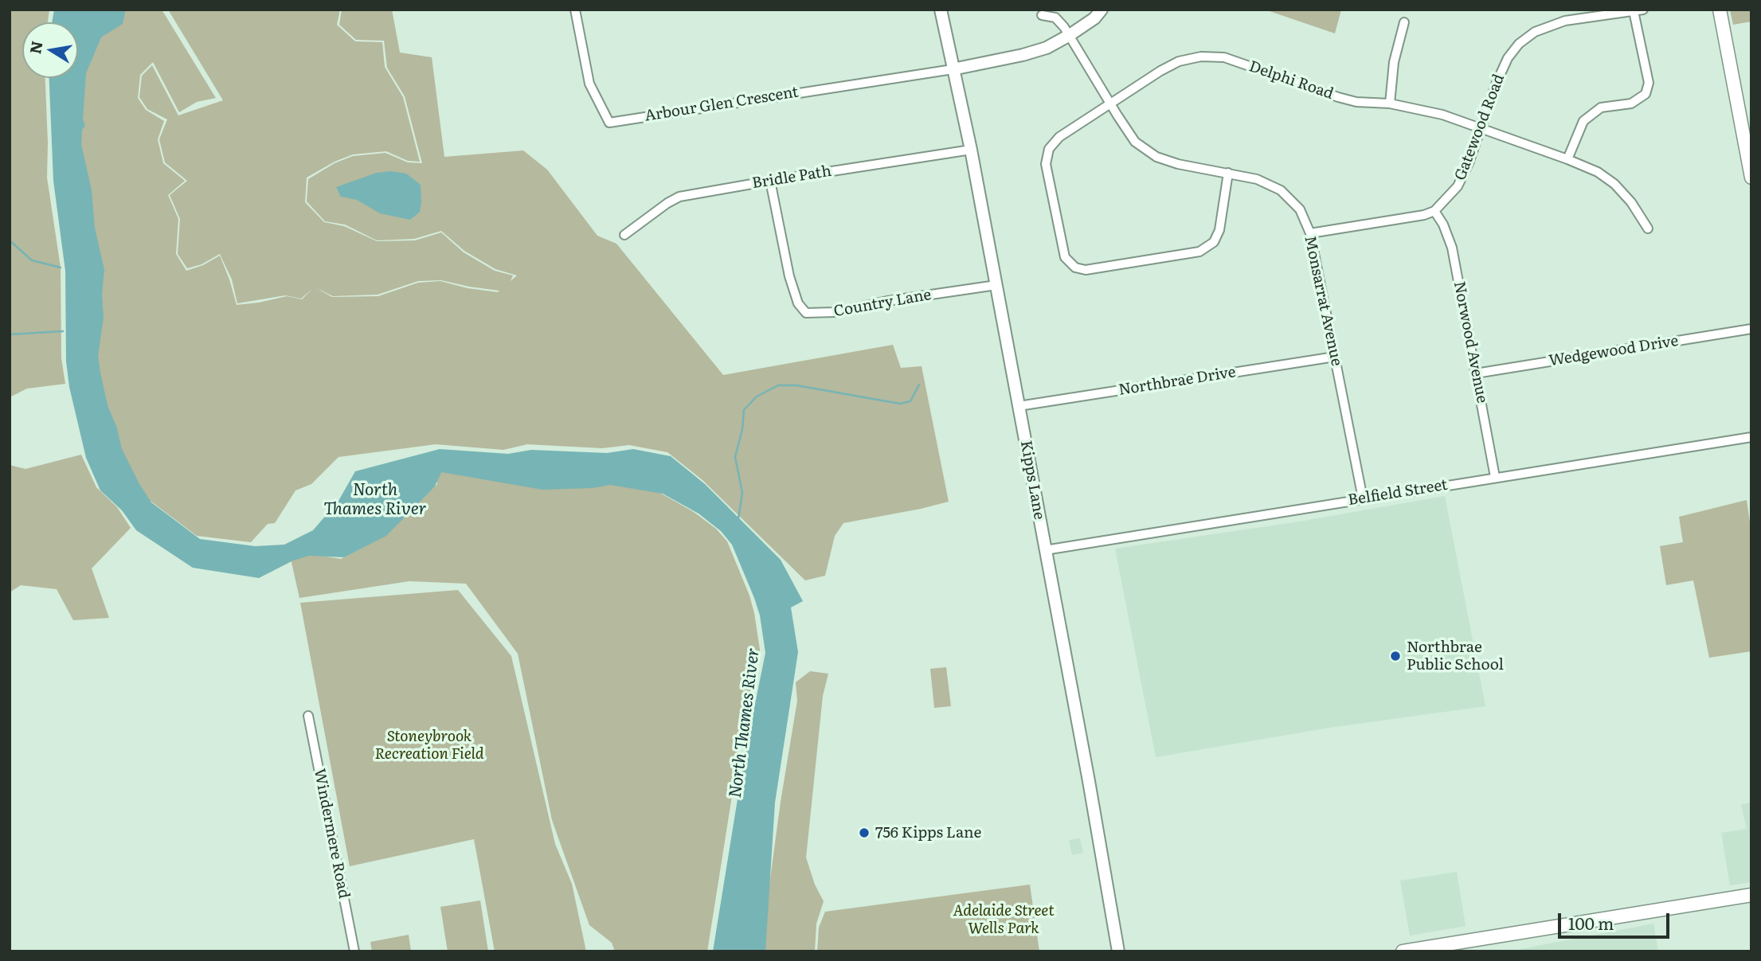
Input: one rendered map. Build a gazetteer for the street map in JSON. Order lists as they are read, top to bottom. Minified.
{"streets":{"street":["Delphi Road","Arbour Glen Crescent","Gatewood Road","Bridle Path","Monsarrat Avenue","Country Lane","Norwood Avenue","Wedgewood Drive","Northbrae Drive","Kipps Lane","Belfield Street","Windermere Road"]},"crossings":[["Delphi Road","Gatewood Road"],["Delphi Road","Monsarrat Avenue"],["Arbour Glen Crescent","Kipps Lane"],["Gatewood Road","Norwood Avenue"],["Bridle Path","Country Lane"],["Bridle Path","Kipps Lane"],["Monsarrat Avenue","Northbrae Drive"],["Monsarrat Avenue","Belfield Street"],["Country Lane","Kipps Lane"],["Norwood Avenue","Wedgewood Drive"],["Norwood Avenue","Belfield Street"],["Northbrae Drive","Kipps Lane"],["Kipps Lane","Belfield Street"]],"water":["North Thames River"],"parks":["Stoneybrook Recreation Field","Adelaide Street Wells Park"],"places":["Northbrae Public School","756 Kipps Lane"],"scale_bar":"100 m","north":"left"}
